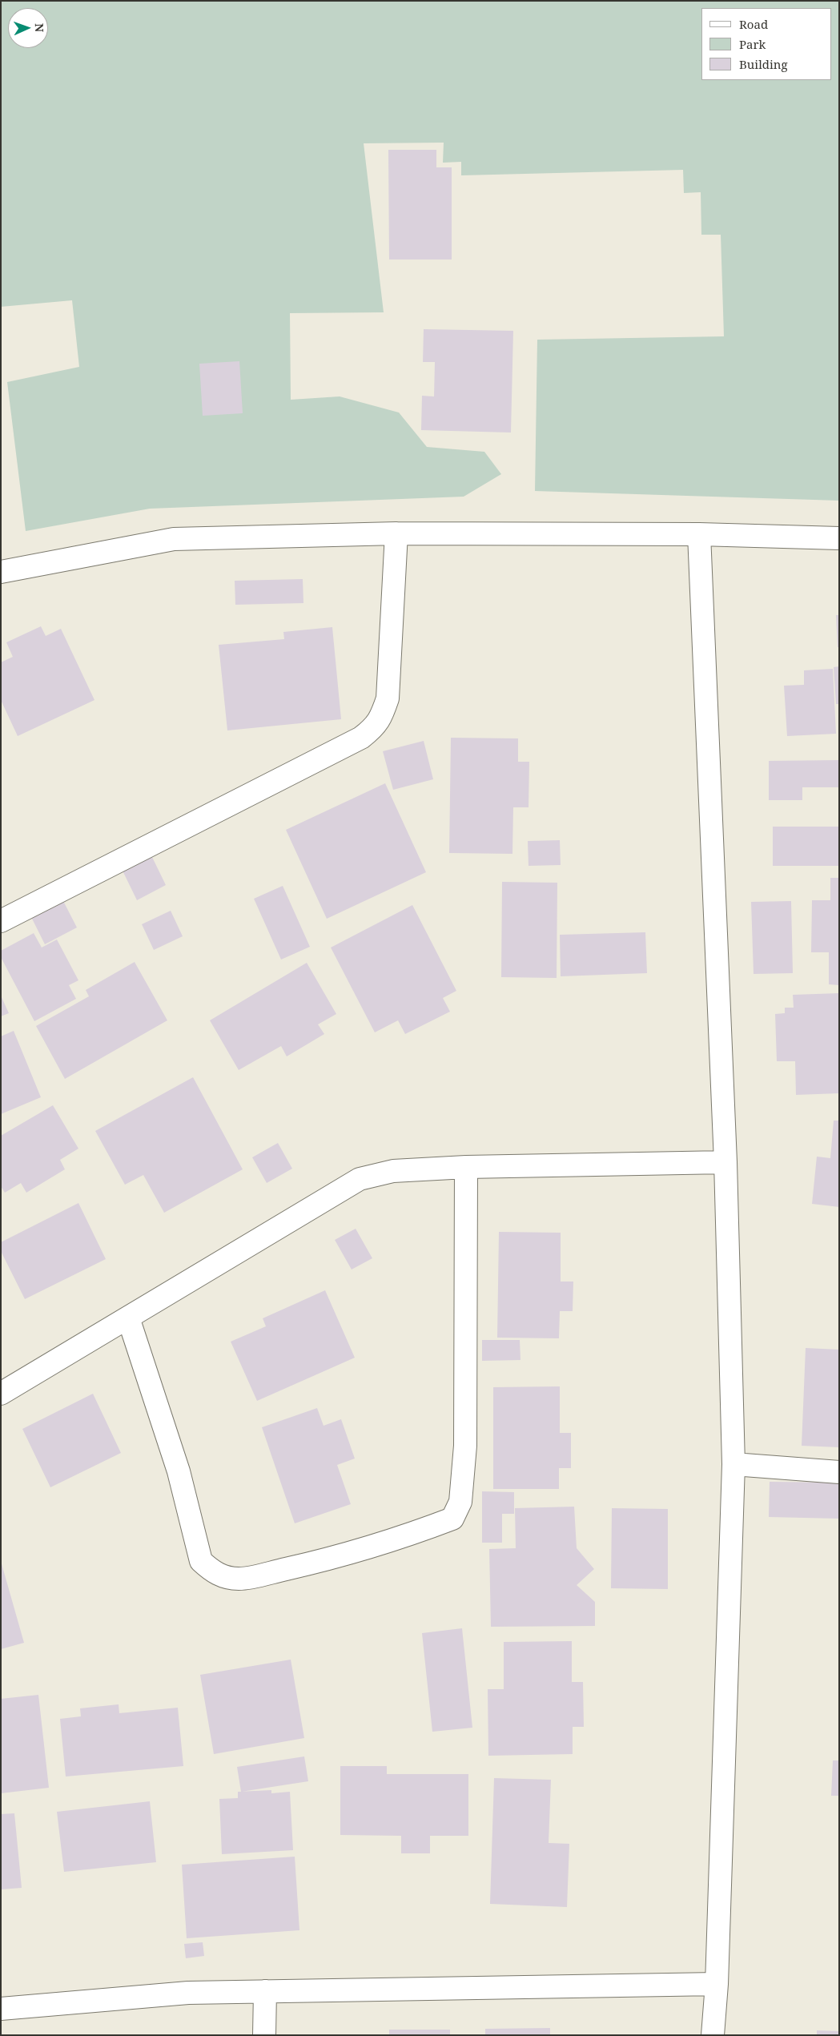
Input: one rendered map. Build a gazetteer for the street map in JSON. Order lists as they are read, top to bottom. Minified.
{"legend":["Road","Park","Building"],"north":"right"}
